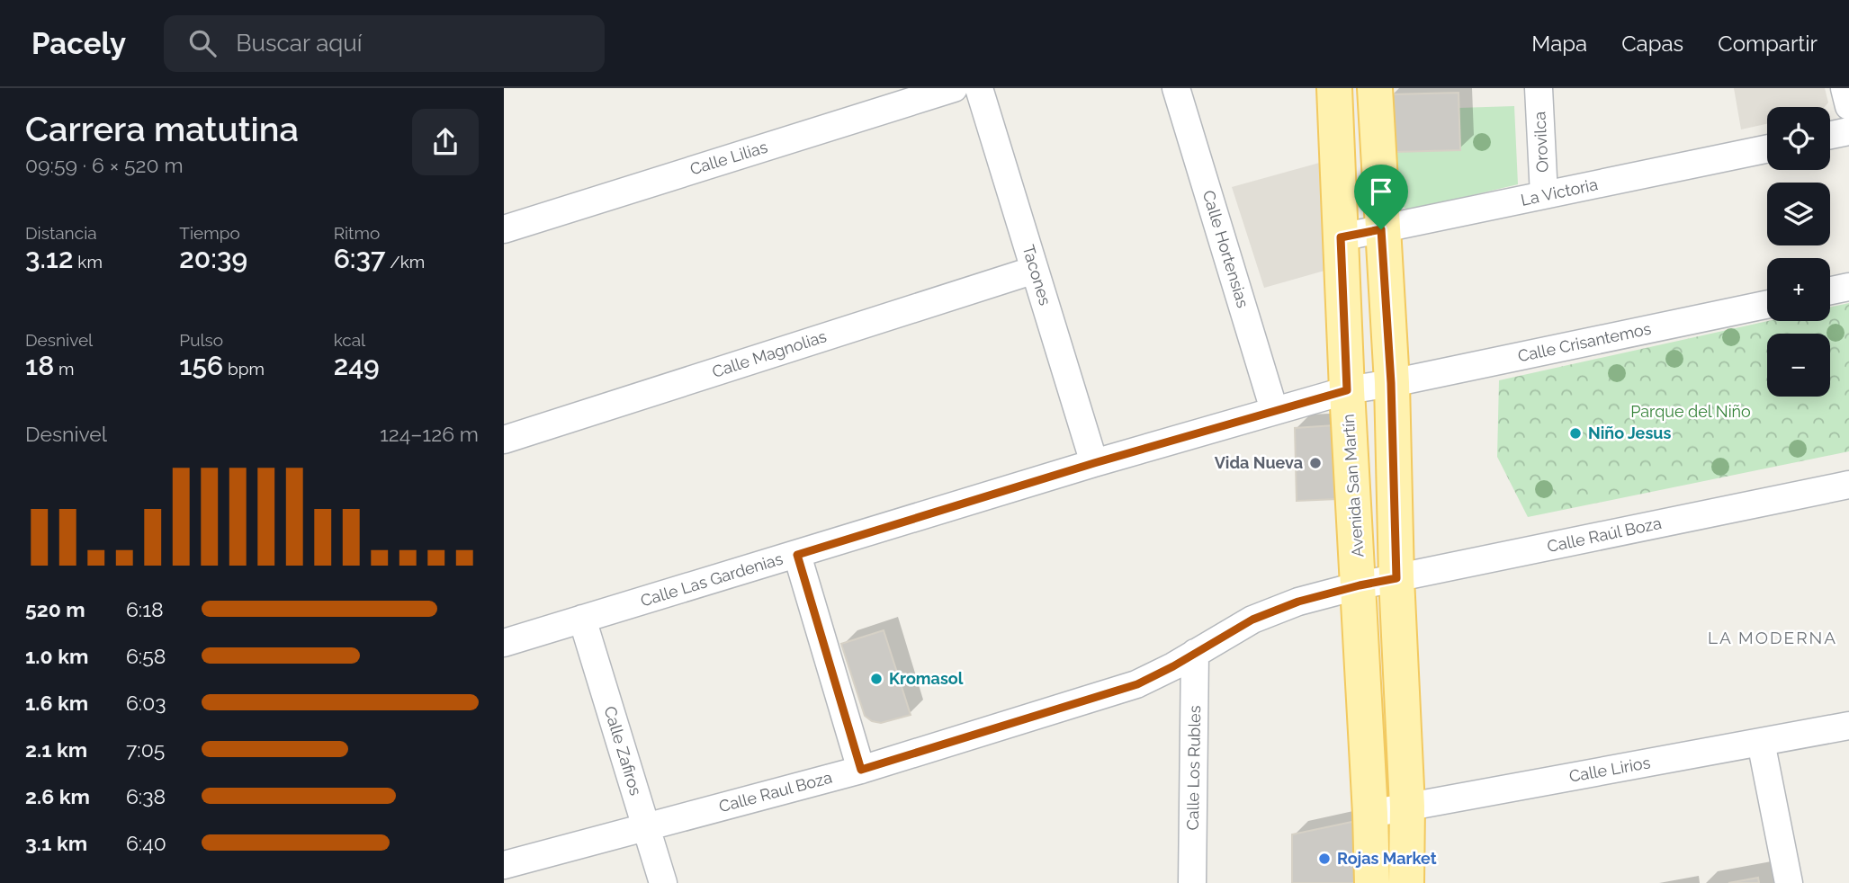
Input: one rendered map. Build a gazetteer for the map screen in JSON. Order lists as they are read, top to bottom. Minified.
{"streets":{"main road":["Avenida San Martín"],"street":["Orovilca","Calle Lilias","La Victoria","Calle Hortensias","Tacones","Calle Crisantemos","Calle Magnolias","Calle Raúl Boza","Calle Las Gardenias","Calle Zafiros","Calle Los Rubles","Calle Lirios","Calle Raul Boza"]},"crossings":[["Orovilca","La Victoria"],["La Victoria","Avenida San Martín"],["Calle Hortensias","Calle Las Gardenias"],["Tacones","Calle Magnolias"],["Tacones","Calle Las Gardenias"],["Calle Crisantemos","Calle Las Gardenias"],["Avenida San Martín","Calle Raúl Boza"],["Avenida San Martín","Calle Las Gardenias"],["Avenida San Martín","Calle Lirios"],["Avenida San Martín","Calle Raul Boza"],["Calle Raúl Boza","Calle Raul Boza"],["Calle Las Gardenias","Calle Zafiros"],["Calle Zafiros","Calle Raul Boza"],["Calle Los Rubles","Calle Raul Boza"]],"districts":["LA MODERNA"],"parks":["Parque del Niño"],"places":["Niño Jesus","Vida Nueva","Kromasol","Rojas Market"],"page":{"header":"Pacely","search":"Buscar aquí","nav":["Mapa","Capas","Compartir"],"heading":["Carrera matutina","09:59 · 6 × 520 m"],"map_buttons":["+","−"],"stats":[["Distancia","3.12 km"],["Tiempo","20:39"],["Ritmo","6:37 /km"],["Desnivel","18 m"],["Pulso","156 bpm"],["kcal","249"]],"chart":["Desnivel","124–126 m"],"list":[{"name":"520 m","note":"6:18"},{"name":"1.0 km","note":"6:58"},{"name":"1.6 km","note":"6:03"},{"name":"2.1 km","note":"7:05"},{"name":"2.6 km","note":"6:38"},{"name":"3.1 km","note":"6:40"}]}}
